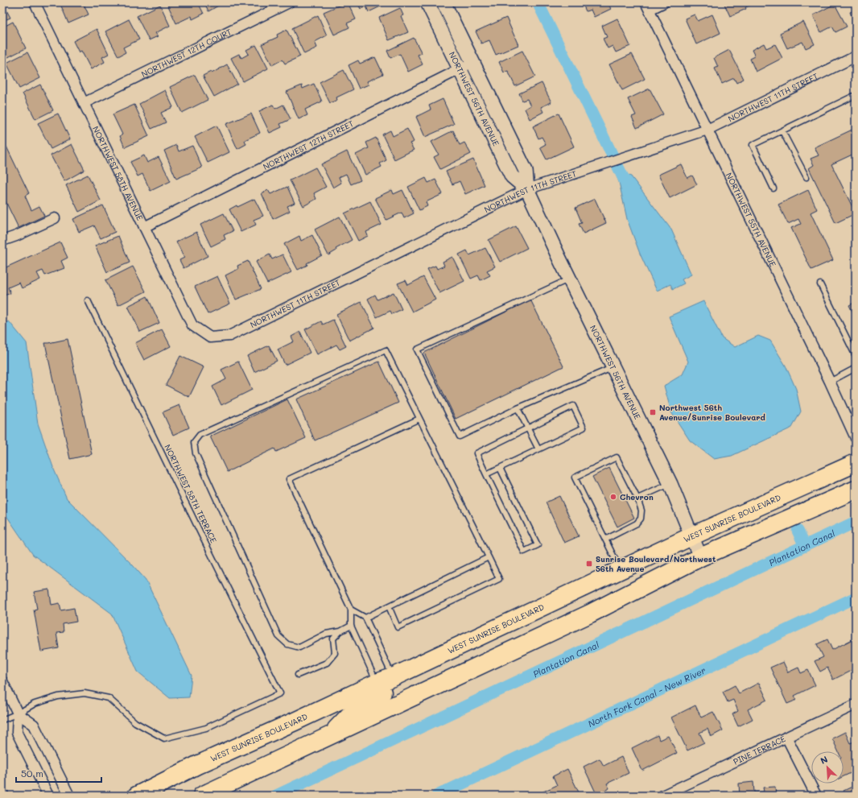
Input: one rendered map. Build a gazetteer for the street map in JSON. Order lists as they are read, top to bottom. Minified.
{"streets":{"highway":["WEST SUNRISE BOULEVARD"],"street":["NORTHWEST 12TH COURT","NORTHWEST 11TH STREET","NORTHWEST 56TH AVENUE","NORTHWEST 12TH STREET","NORTHWEST 58TH AVENUE","NORTHWEST 55TH AVENUE","PINE TERRACE"],"lane":["NORTHWEST 58TH TERRACE"]},"crossings":[["NORTHWEST 12TH COURT","NORTHWEST 58TH AVENUE"],["NORTHWEST 11TH STREET","NORTHWEST 56TH AVENUE"],["NORTHWEST 11TH STREET","NORTHWEST 58TH AVENUE"],["NORTHWEST 11TH STREET","NORTHWEST 55TH AVENUE"],["NORTHWEST 56TH AVENUE","NORTHWEST 12TH STREET"],["NORTHWEST 56TH AVENUE","WEST SUNRISE BOULEVARD"],["NORTHWEST 12TH STREET","NORTHWEST 58TH AVENUE"]],"water":["Plantation Canal","North Fork Canal - New River"],"places":{"transit":["Northwest 56th Avenue/Sunrise Boulevard","Sunrise Boulevard/Northwest 56th Avenue"],"other":["Chevron"]},"scale_bar":"50 m","north":"top left"}
